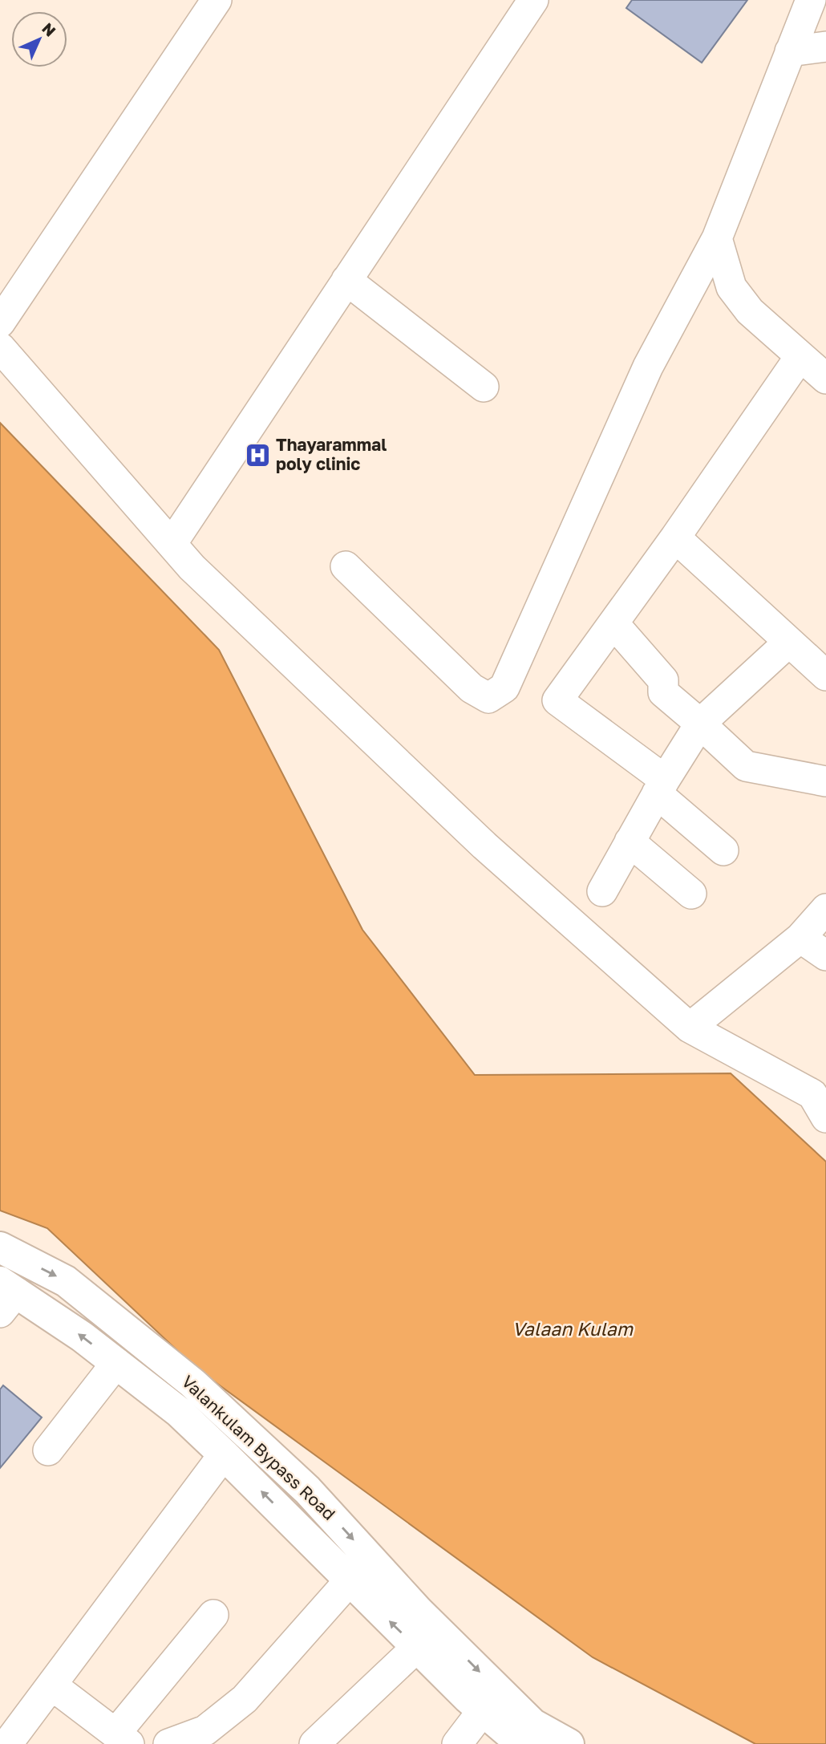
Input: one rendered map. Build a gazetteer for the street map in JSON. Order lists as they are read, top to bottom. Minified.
{"streets":{"main road":["Valankulam Bypass Road"]},"water":["Valaan Kulam"],"places":{"hospital":["Thayarammal poly clinic"]},"north":"top right"}
